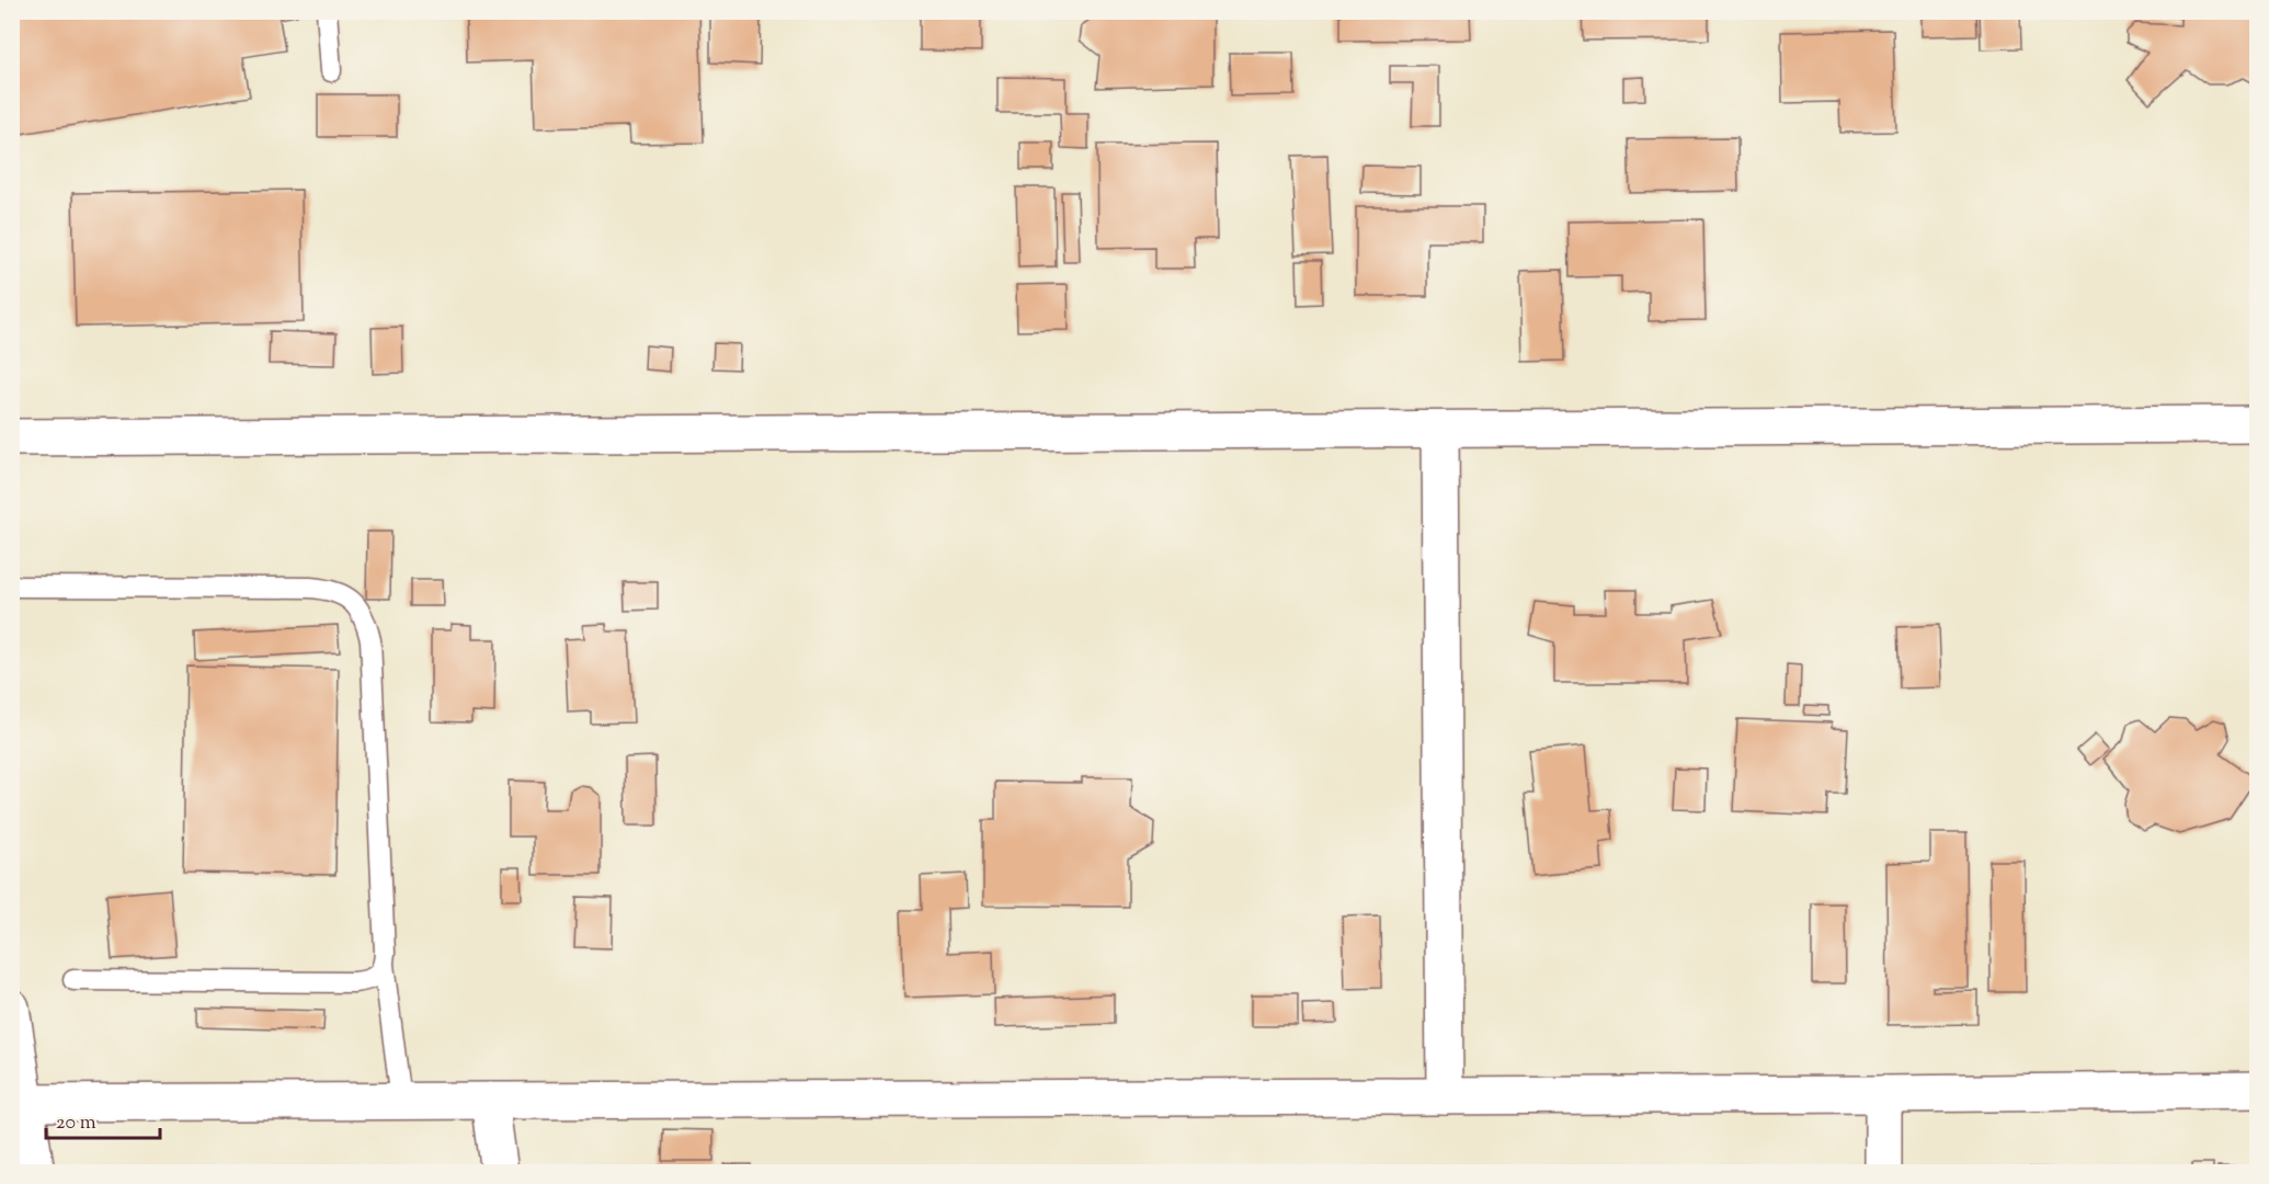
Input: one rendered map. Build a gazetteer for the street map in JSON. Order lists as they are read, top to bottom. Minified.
{"scale_bar":"20 m"}
